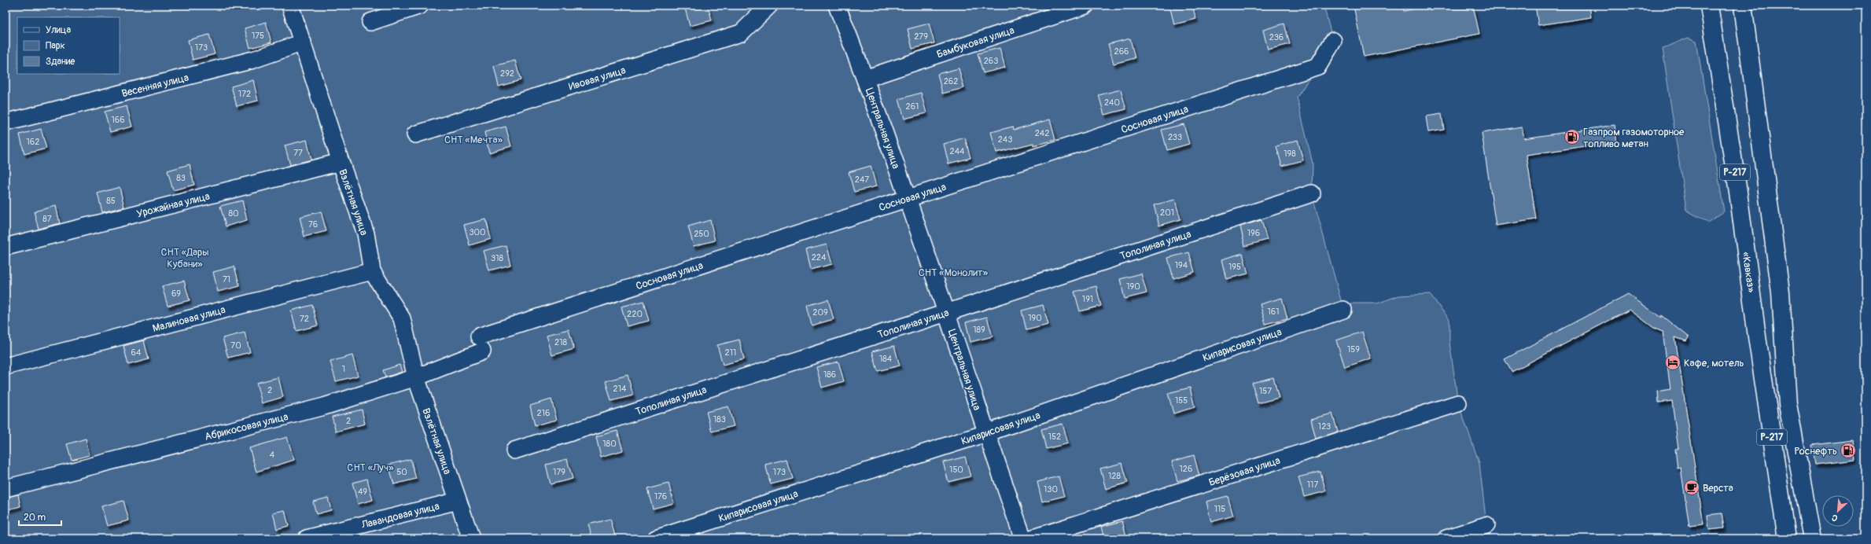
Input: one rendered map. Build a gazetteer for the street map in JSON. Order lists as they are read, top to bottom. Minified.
{"streets":{"highway":["Р-217","«Кавказ»"],"street":["Бамбуковая улица","Ивовая улица","Весенняя улица","Сосновая улица","Центральная улица","Взлётная улица","Урожайная улица","Тополиная улица","Малиновая улица","Кипарисовая улица","Абрикосовая улица","Берёзовая улица","Лавандовая улица"]},"crossings":[["Бамбуковая улица","Центральная улица"],["Весенняя улица","Взлётная улица"],["Сосновая улица","Центральная улица"],["Сосновая улица","Абрикосовая улица"],["Центральная улица","Тополиная улица"],["Центральная улица","Кипарисовая улица"],["Взлётная улица","Урожайная улица"],["Взлётная улица","Малиновая улица"],["Взлётная улица","Абрикосовая улица"],["Взлётная улица","Лавандовая улица"]],"parks":["СНТ «Мечта»","СНТ «Дары Кубани»","СНТ «Монолит»","СНТ «Луч»"],"places":{"fuel station":["Газпром газомоторное топливо метан","Роснефть"],"hotel":["Кафе, мотель"],"cafe":["Верста"]},"house_numbers":["175","279","236","173","266","263","292","262","172","240","261","166","242","233","243","162","244","77","198","83","247","85","201","80","87","76","300","196","250","224","318","194","195","71","190","69","191","161","209","220","190","72","189","218","70","159","64","211","184","1","186","214","2","157","155","216","183","2","123","152","180","4","126","150","50","179","173","128","117","130","49","176","115"],"legend":["Улица","Парк","Здание"],"scale_bar":"20 m","north":"bottom left"}
